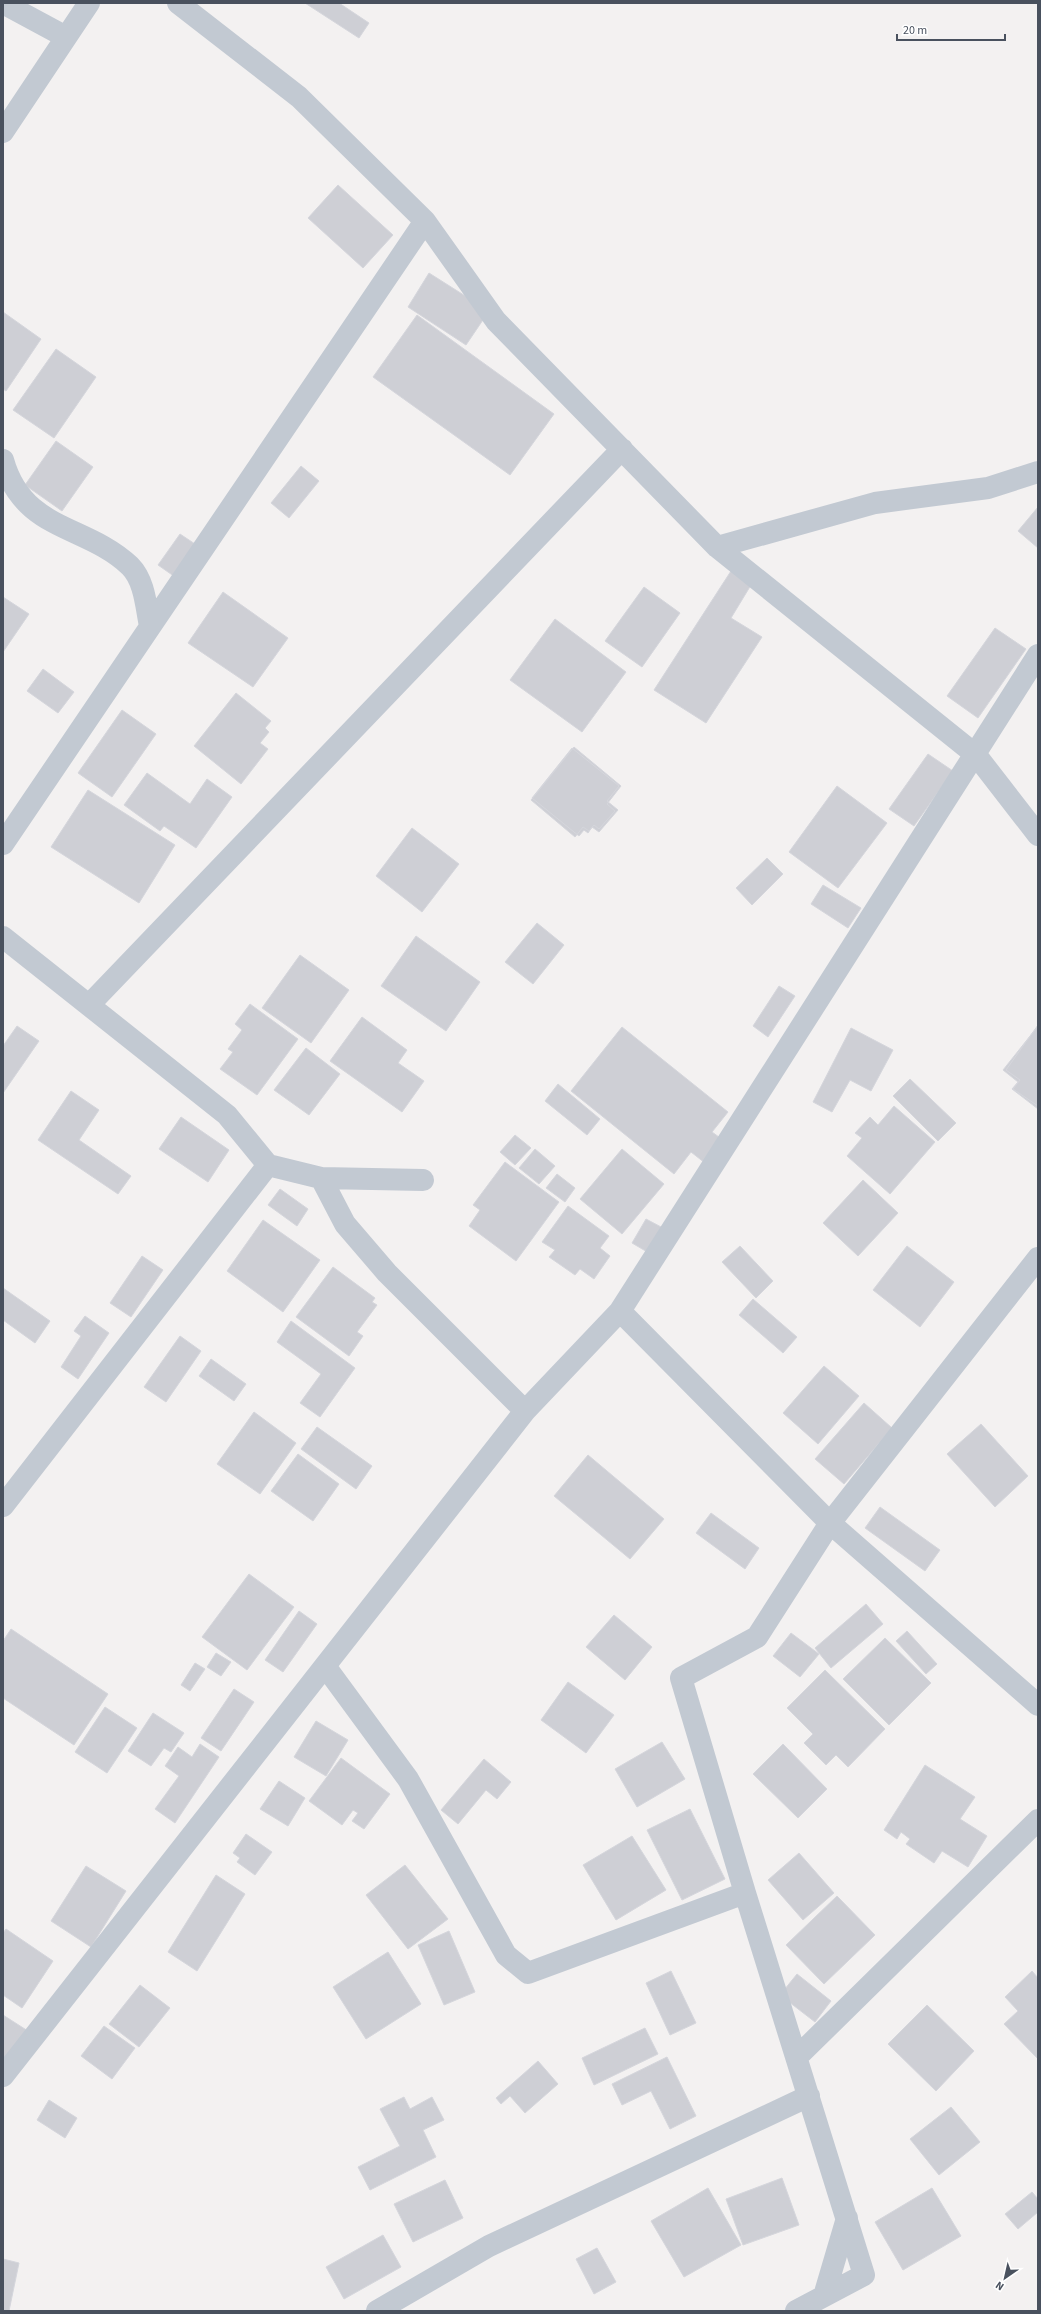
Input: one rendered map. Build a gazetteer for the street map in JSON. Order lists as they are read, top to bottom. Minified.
{"scale_bar":"20 m","north":"bottom left"}
